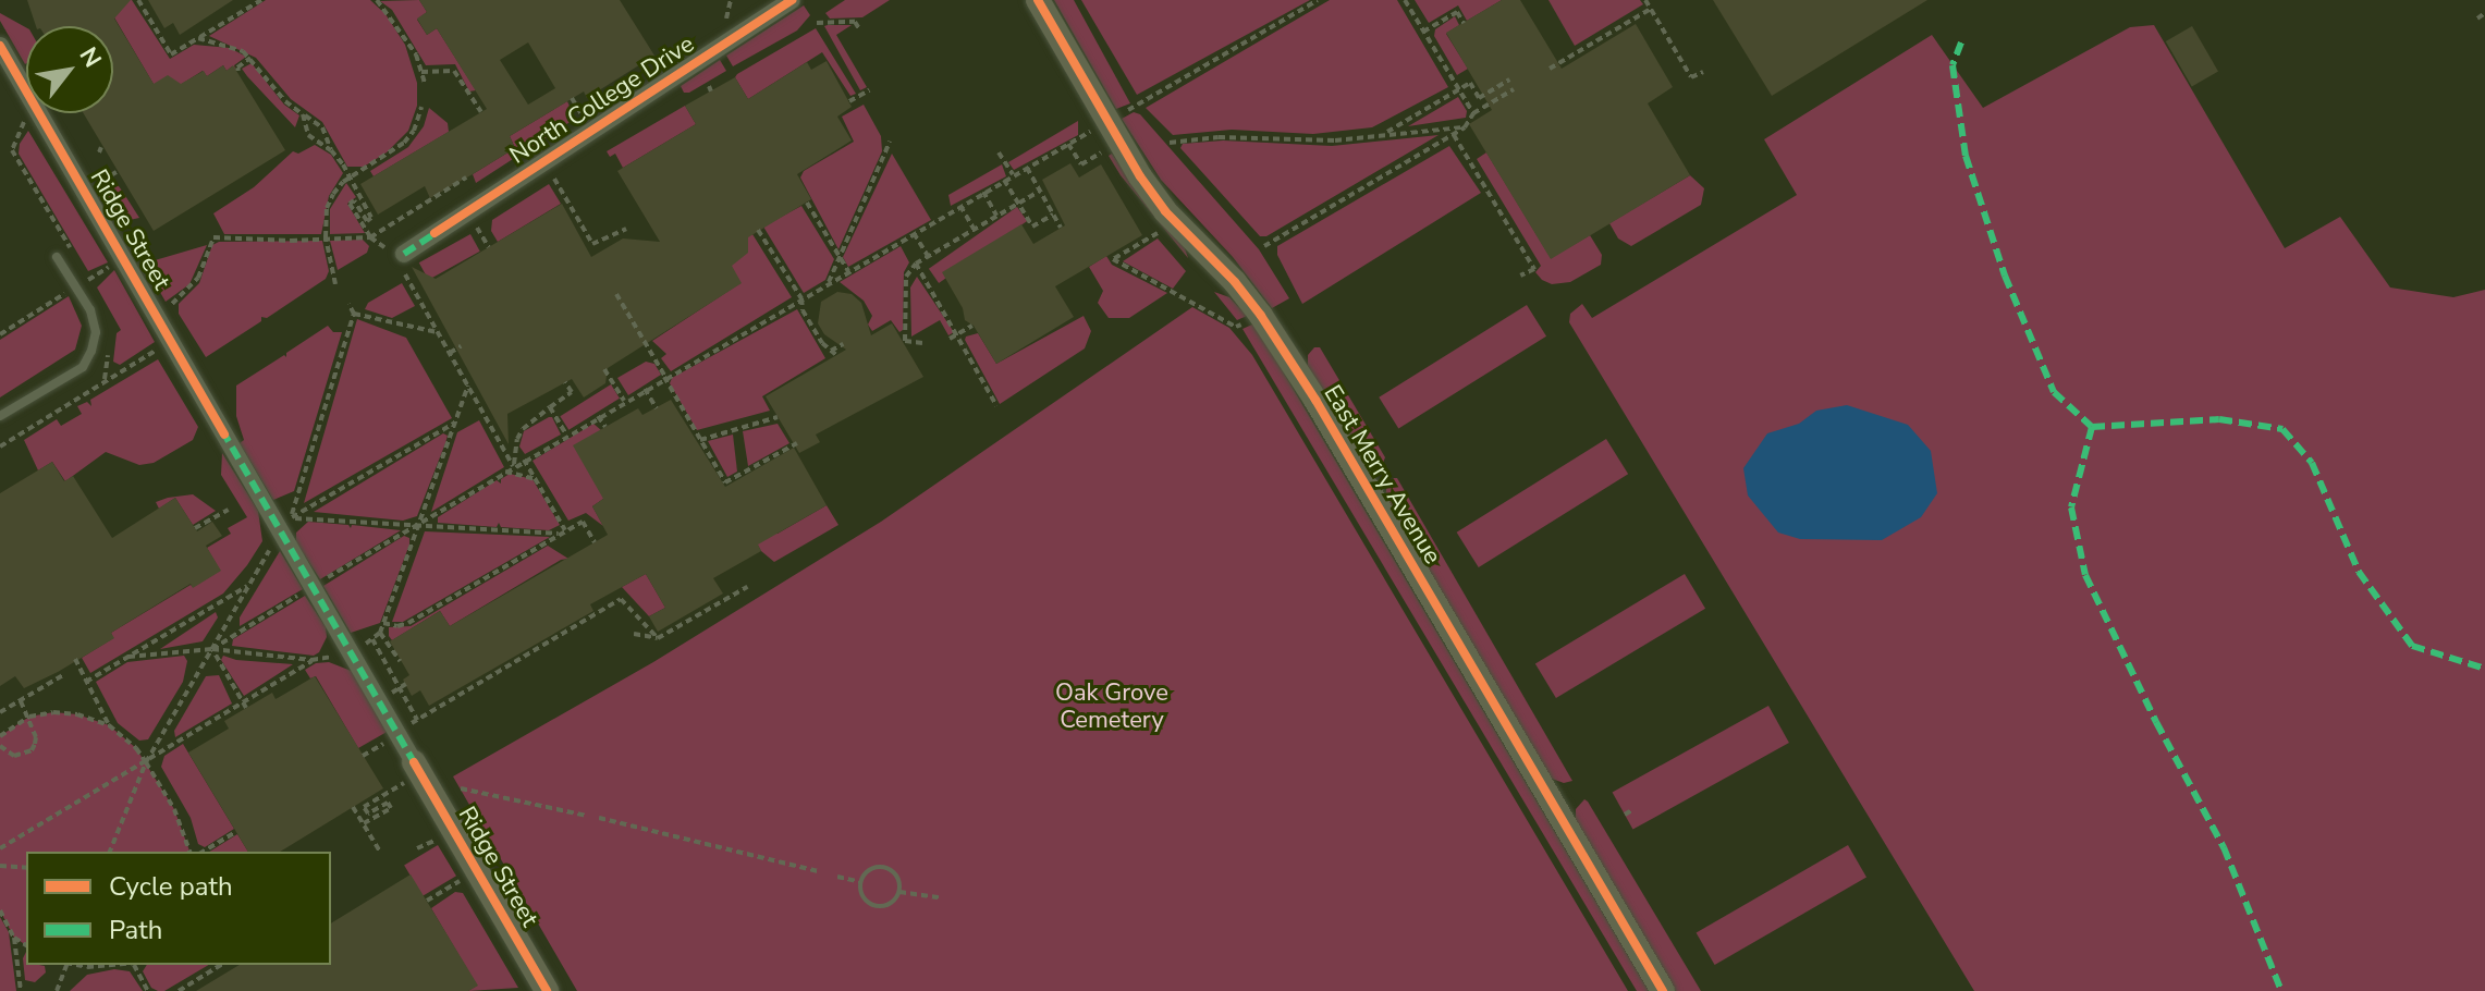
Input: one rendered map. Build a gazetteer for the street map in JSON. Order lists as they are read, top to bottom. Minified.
{"streets":{"street":["North College Drive","Ridge Street","East Merry Avenue"]},"parks":["Oak Grove Cemetery"],"legend":["Cycle path","Path"],"north":"top right"}
